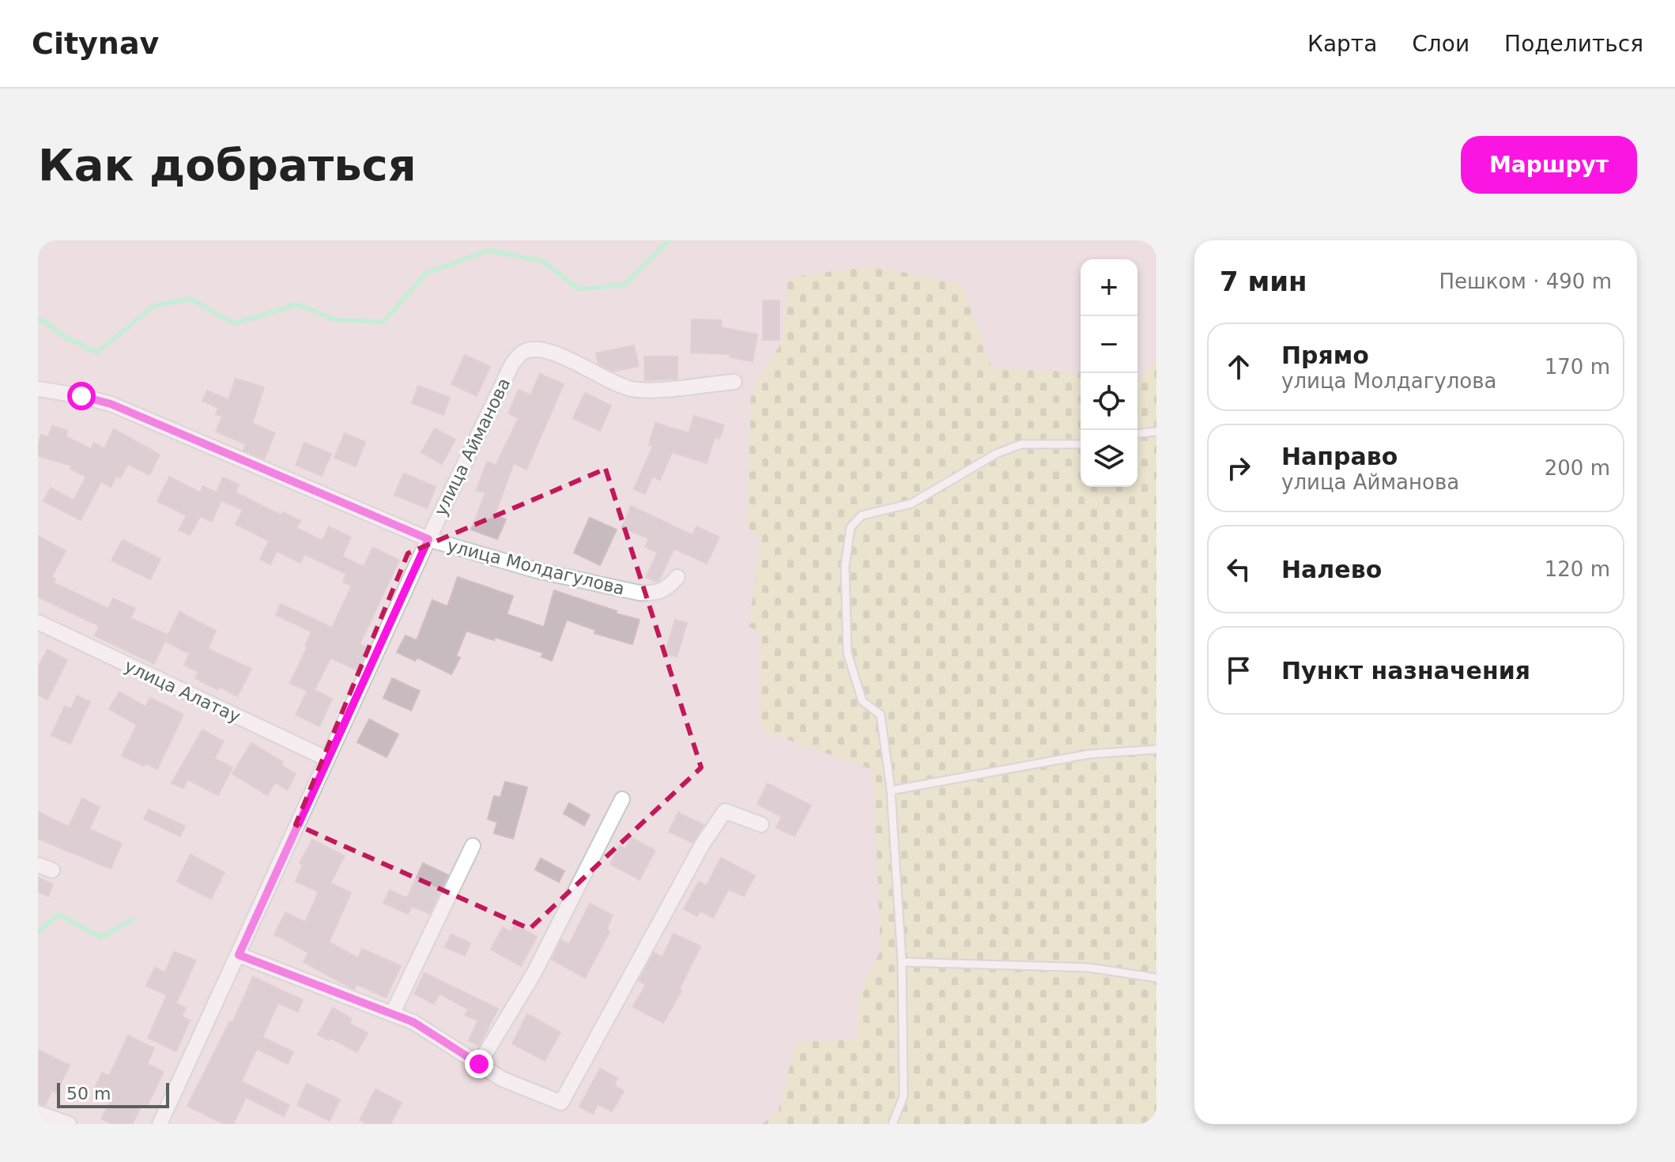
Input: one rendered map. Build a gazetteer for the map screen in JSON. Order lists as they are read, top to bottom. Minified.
{"streets":{"street":["улица Айманова","улица Молдагулова","улица Алатау"]},"crossings":[["улица Айманова","улица Молдагулова"],["улица Айманова","улица Алатау"]],"scale_bar":"50 m","page":{"header":"Citynav","nav":["Карта","Слои","Поделиться"],"buttons":"Маршрут","title":"Как добраться","heading":["7 мин","Пешком · 490 m"],"map_buttons":["+","−"],"list":[["Прямо","улица Молдагулова","170 m"],["Направо","улица Айманова","200 m"],["Налево","120 m"],"Пункт назначения"],"scale":"50 m"}}
